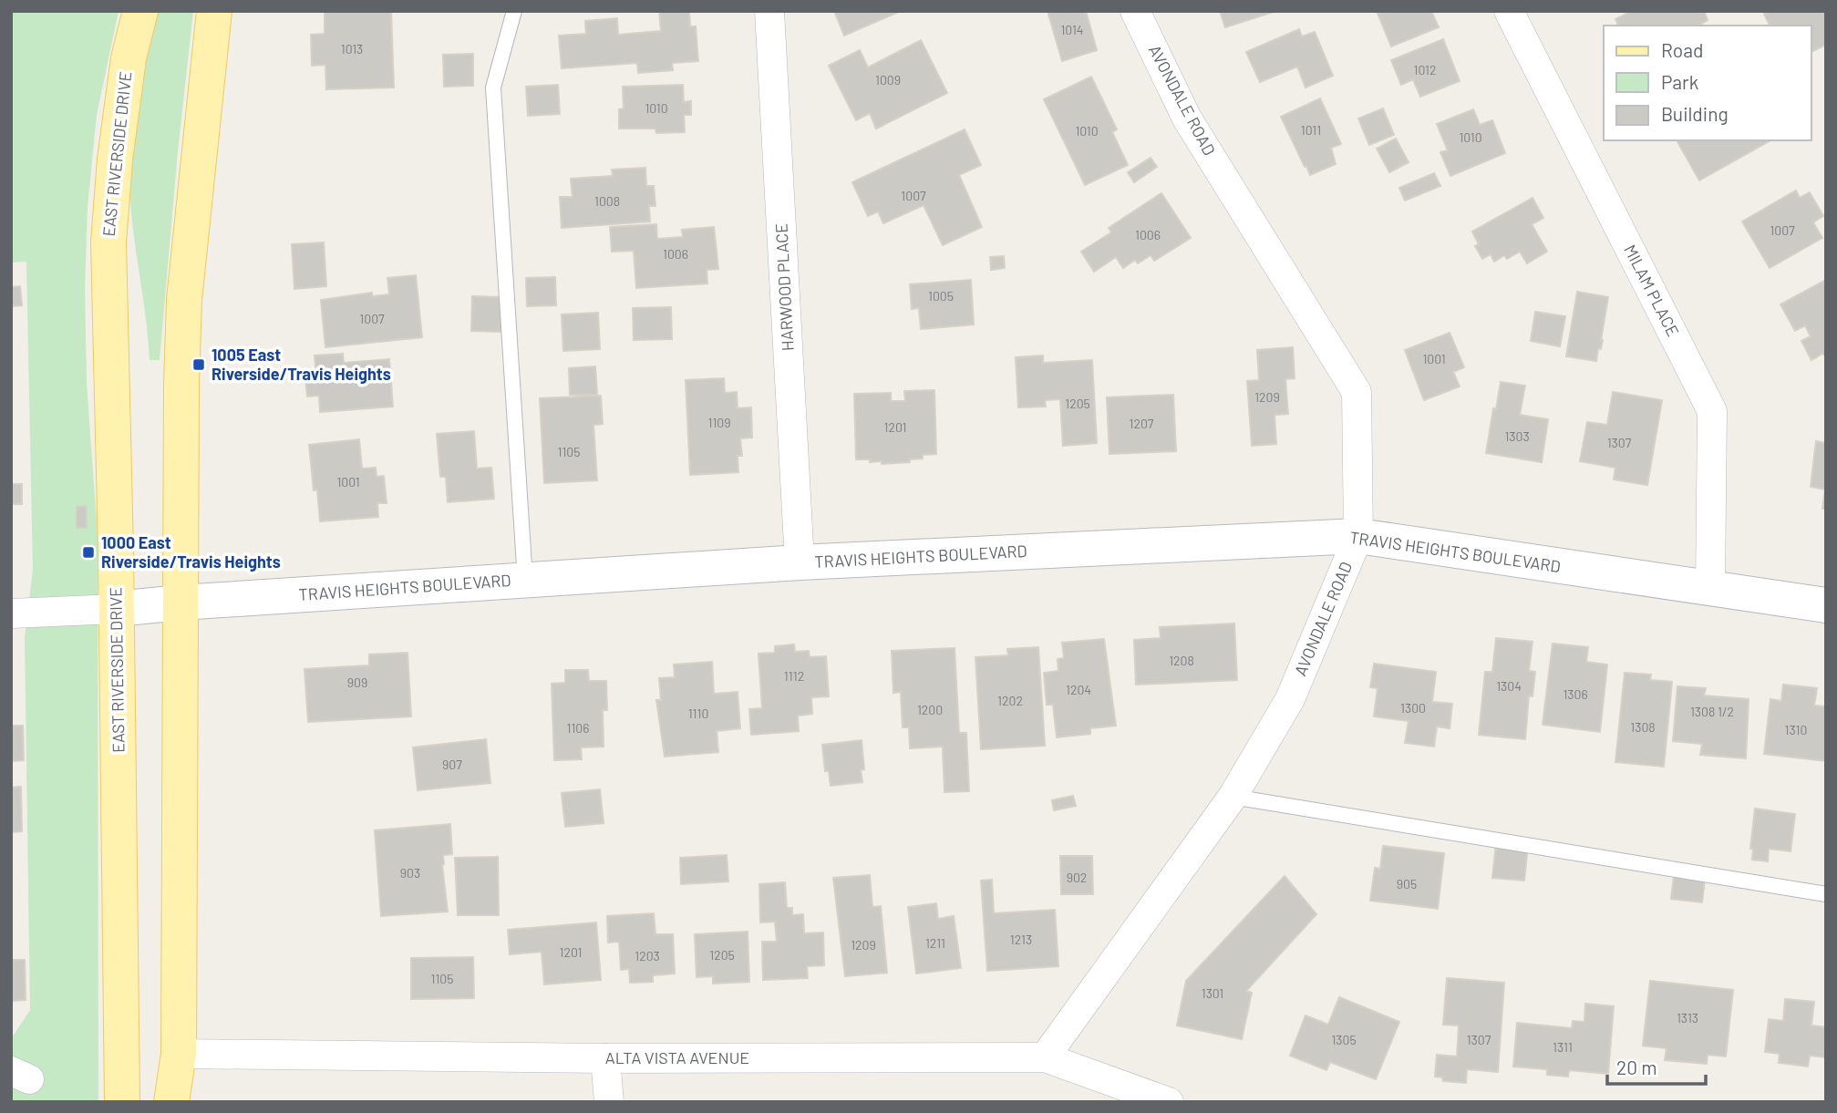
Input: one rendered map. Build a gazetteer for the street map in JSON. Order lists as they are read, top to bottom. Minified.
{"streets":{"main road":["EAST RIVERSIDE DRIVE"],"street":["AVONDALE ROAD","HARWOOD PLACE","MILAM PLACE","TRAVIS HEIGHTS BOULEVARD","ALTA VISTA AVENUE"]},"crossings":[["AVONDALE ROAD","TRAVIS HEIGHTS BOULEVARD"],["AVONDALE ROAD","ALTA VISTA AVENUE"],["EAST RIVERSIDE DRIVE","TRAVIS HEIGHTS BOULEVARD"],["HARWOOD PLACE","TRAVIS HEIGHTS BOULEVARD"],["MILAM PLACE","TRAVIS HEIGHTS BOULEVARD"]],"places":{"transit":["1005 East Riverside/Travis Heights","1000 East Riverside/Travis Heights"]},"house_numbers":["1014","1013","1012","1009","1010","1011","1010","1010","1007","1008","1007","1006","1006","1005","1007","1001","1209","1205","1109","1207","1201","1303","1307","1105","1001","1208","1112","909","1304","1204","1306","1202","1300","1200","1308 1/2","1110","1308","1106","1310","907","903","902","905","1213","1211","1209","1201","1205","1203","1105","1301","1313","1305","1307","1311"],"legend":["Road","Park","Building"],"scale_bar":"20 m"}
